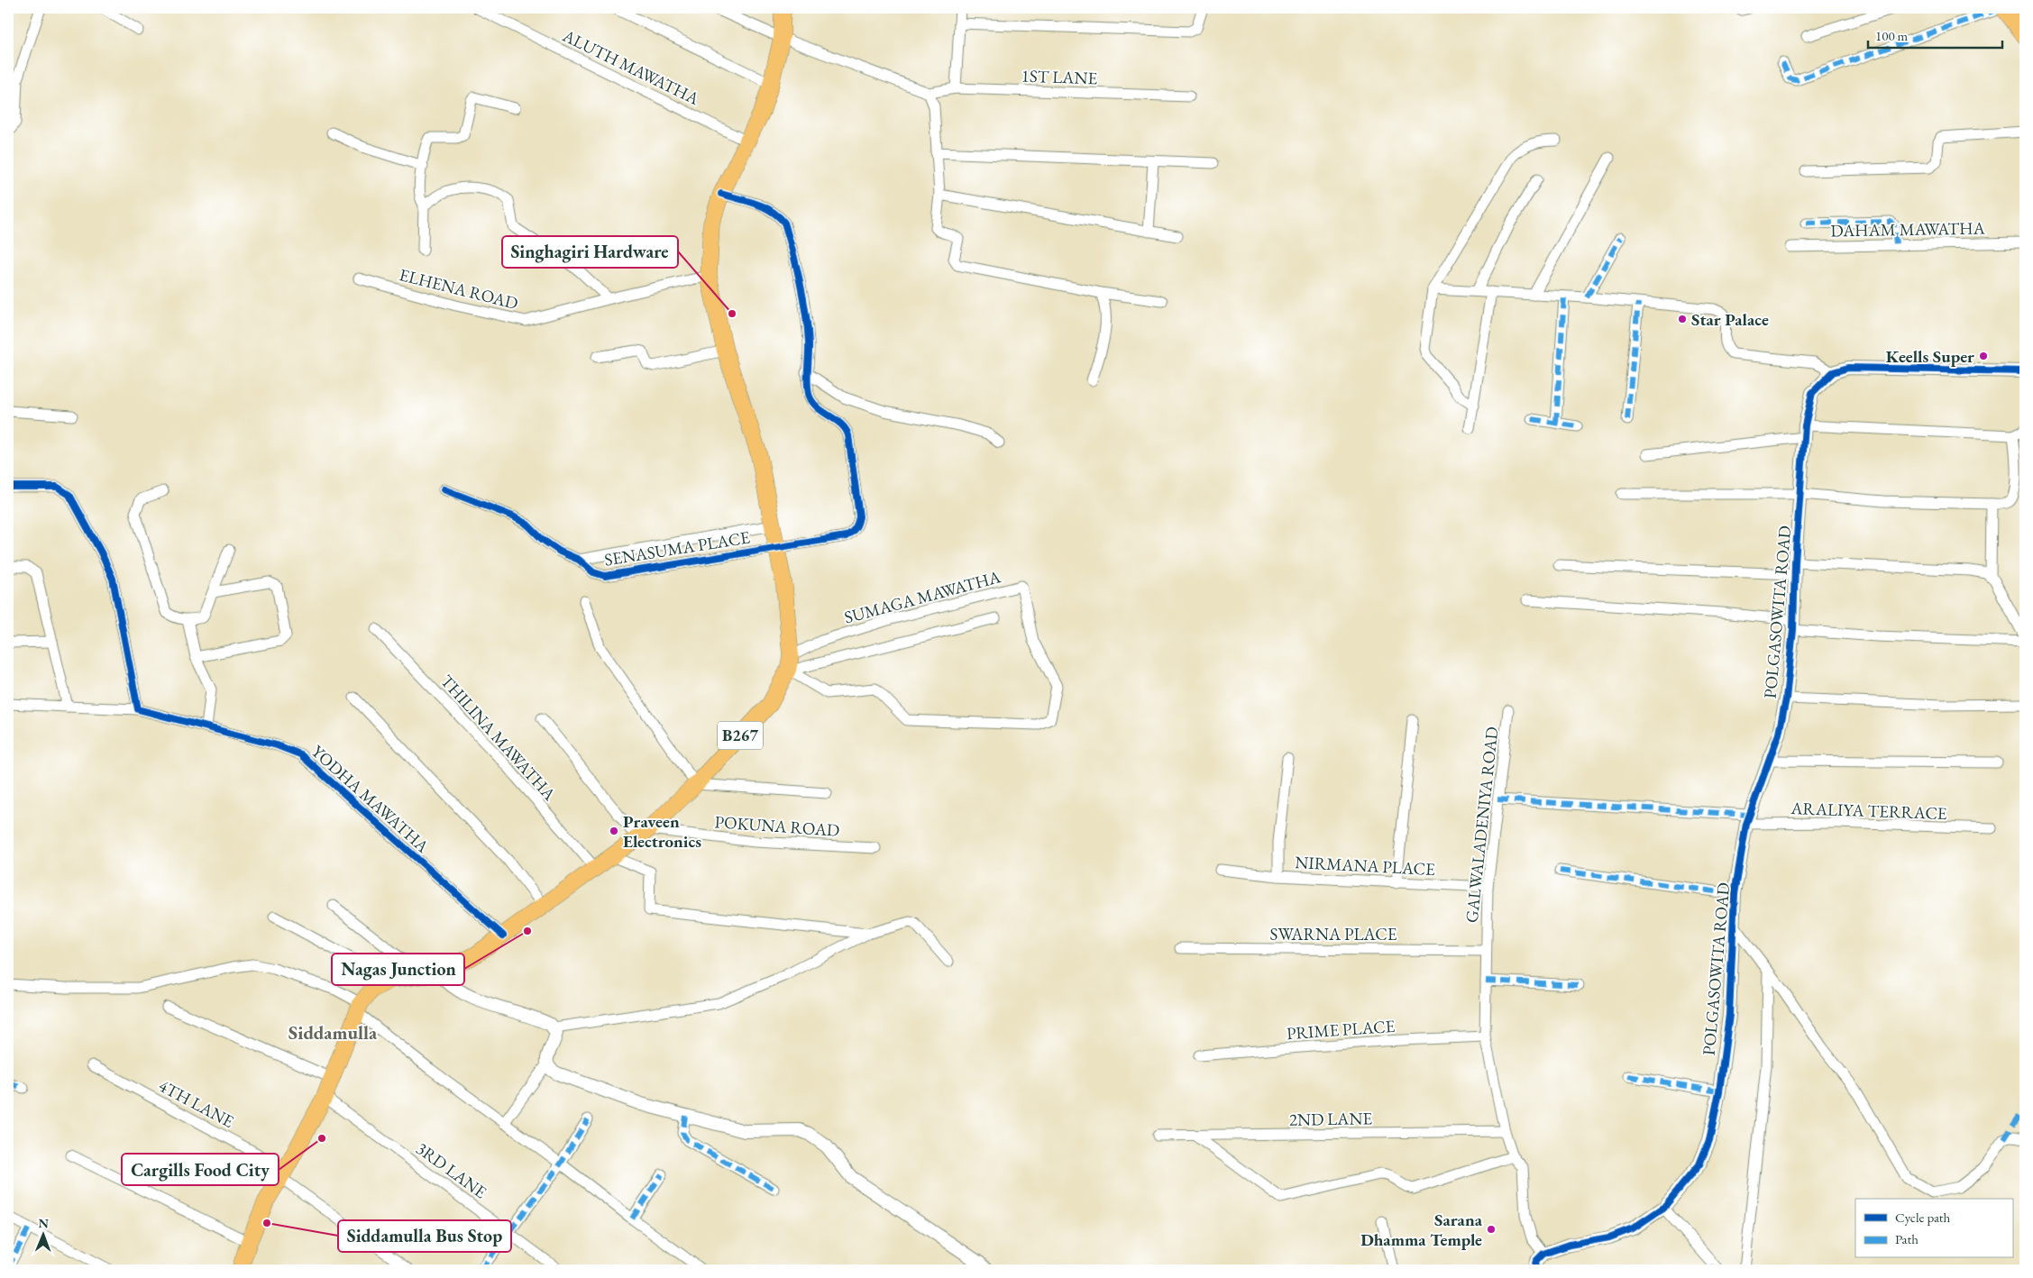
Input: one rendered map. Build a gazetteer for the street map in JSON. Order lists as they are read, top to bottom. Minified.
{"streets":{"main road":["B267"],"street":["ALUTH MAWATHA","1ST LANE","DAHAM MAWATHA","ELHENA ROAD","SENASUMA PLACE","SUMAGA MAWATHA","POLGASOWITA ROAD","THILINA MAWATHA","YODHA MAWATHA","ARALIYA TERRACE","GALWALADENIYA ROAD","POKUNA ROAD","NIRMANA PLACE","SWARNA PLACE","PRIME PLACE","4TH LANE","2ND LANE","3RD LANE"]},"crossings":[["SUMAGA MAWATHA","B267"],["POLGASOWITA ROAD","ARALIYA TERRACE"],["POLGASOWITA ROAD","GALWALADENIYA ROAD"],["B267","THILINA MAWATHA"],["B267","YODHA MAWATHA"],["B267","POKUNA ROAD"],["B267","4TH LANE"],["B267","3RD LANE"],["ARALIYA TERRACE","GALWALADENIYA ROAD"],["GALWALADENIYA ROAD","NIRMANA PLACE"],["GALWALADENIYA ROAD","SWARNA PLACE"],["GALWALADENIYA ROAD","PRIME PLACE"],["GALWALADENIYA ROAD","2ND LANE"]],"districts":["Siddamulla"],"places":["Singhagiri Hardware","Star Palace","Keells Super","Praveen Electronics","Nagas Junction","Cargills Food City","Siddamulla Bus Stop","Sarana Dhamma Temple"],"legend":["Cycle path","Path"],"scale_bar":"100 m","north":"top"}
